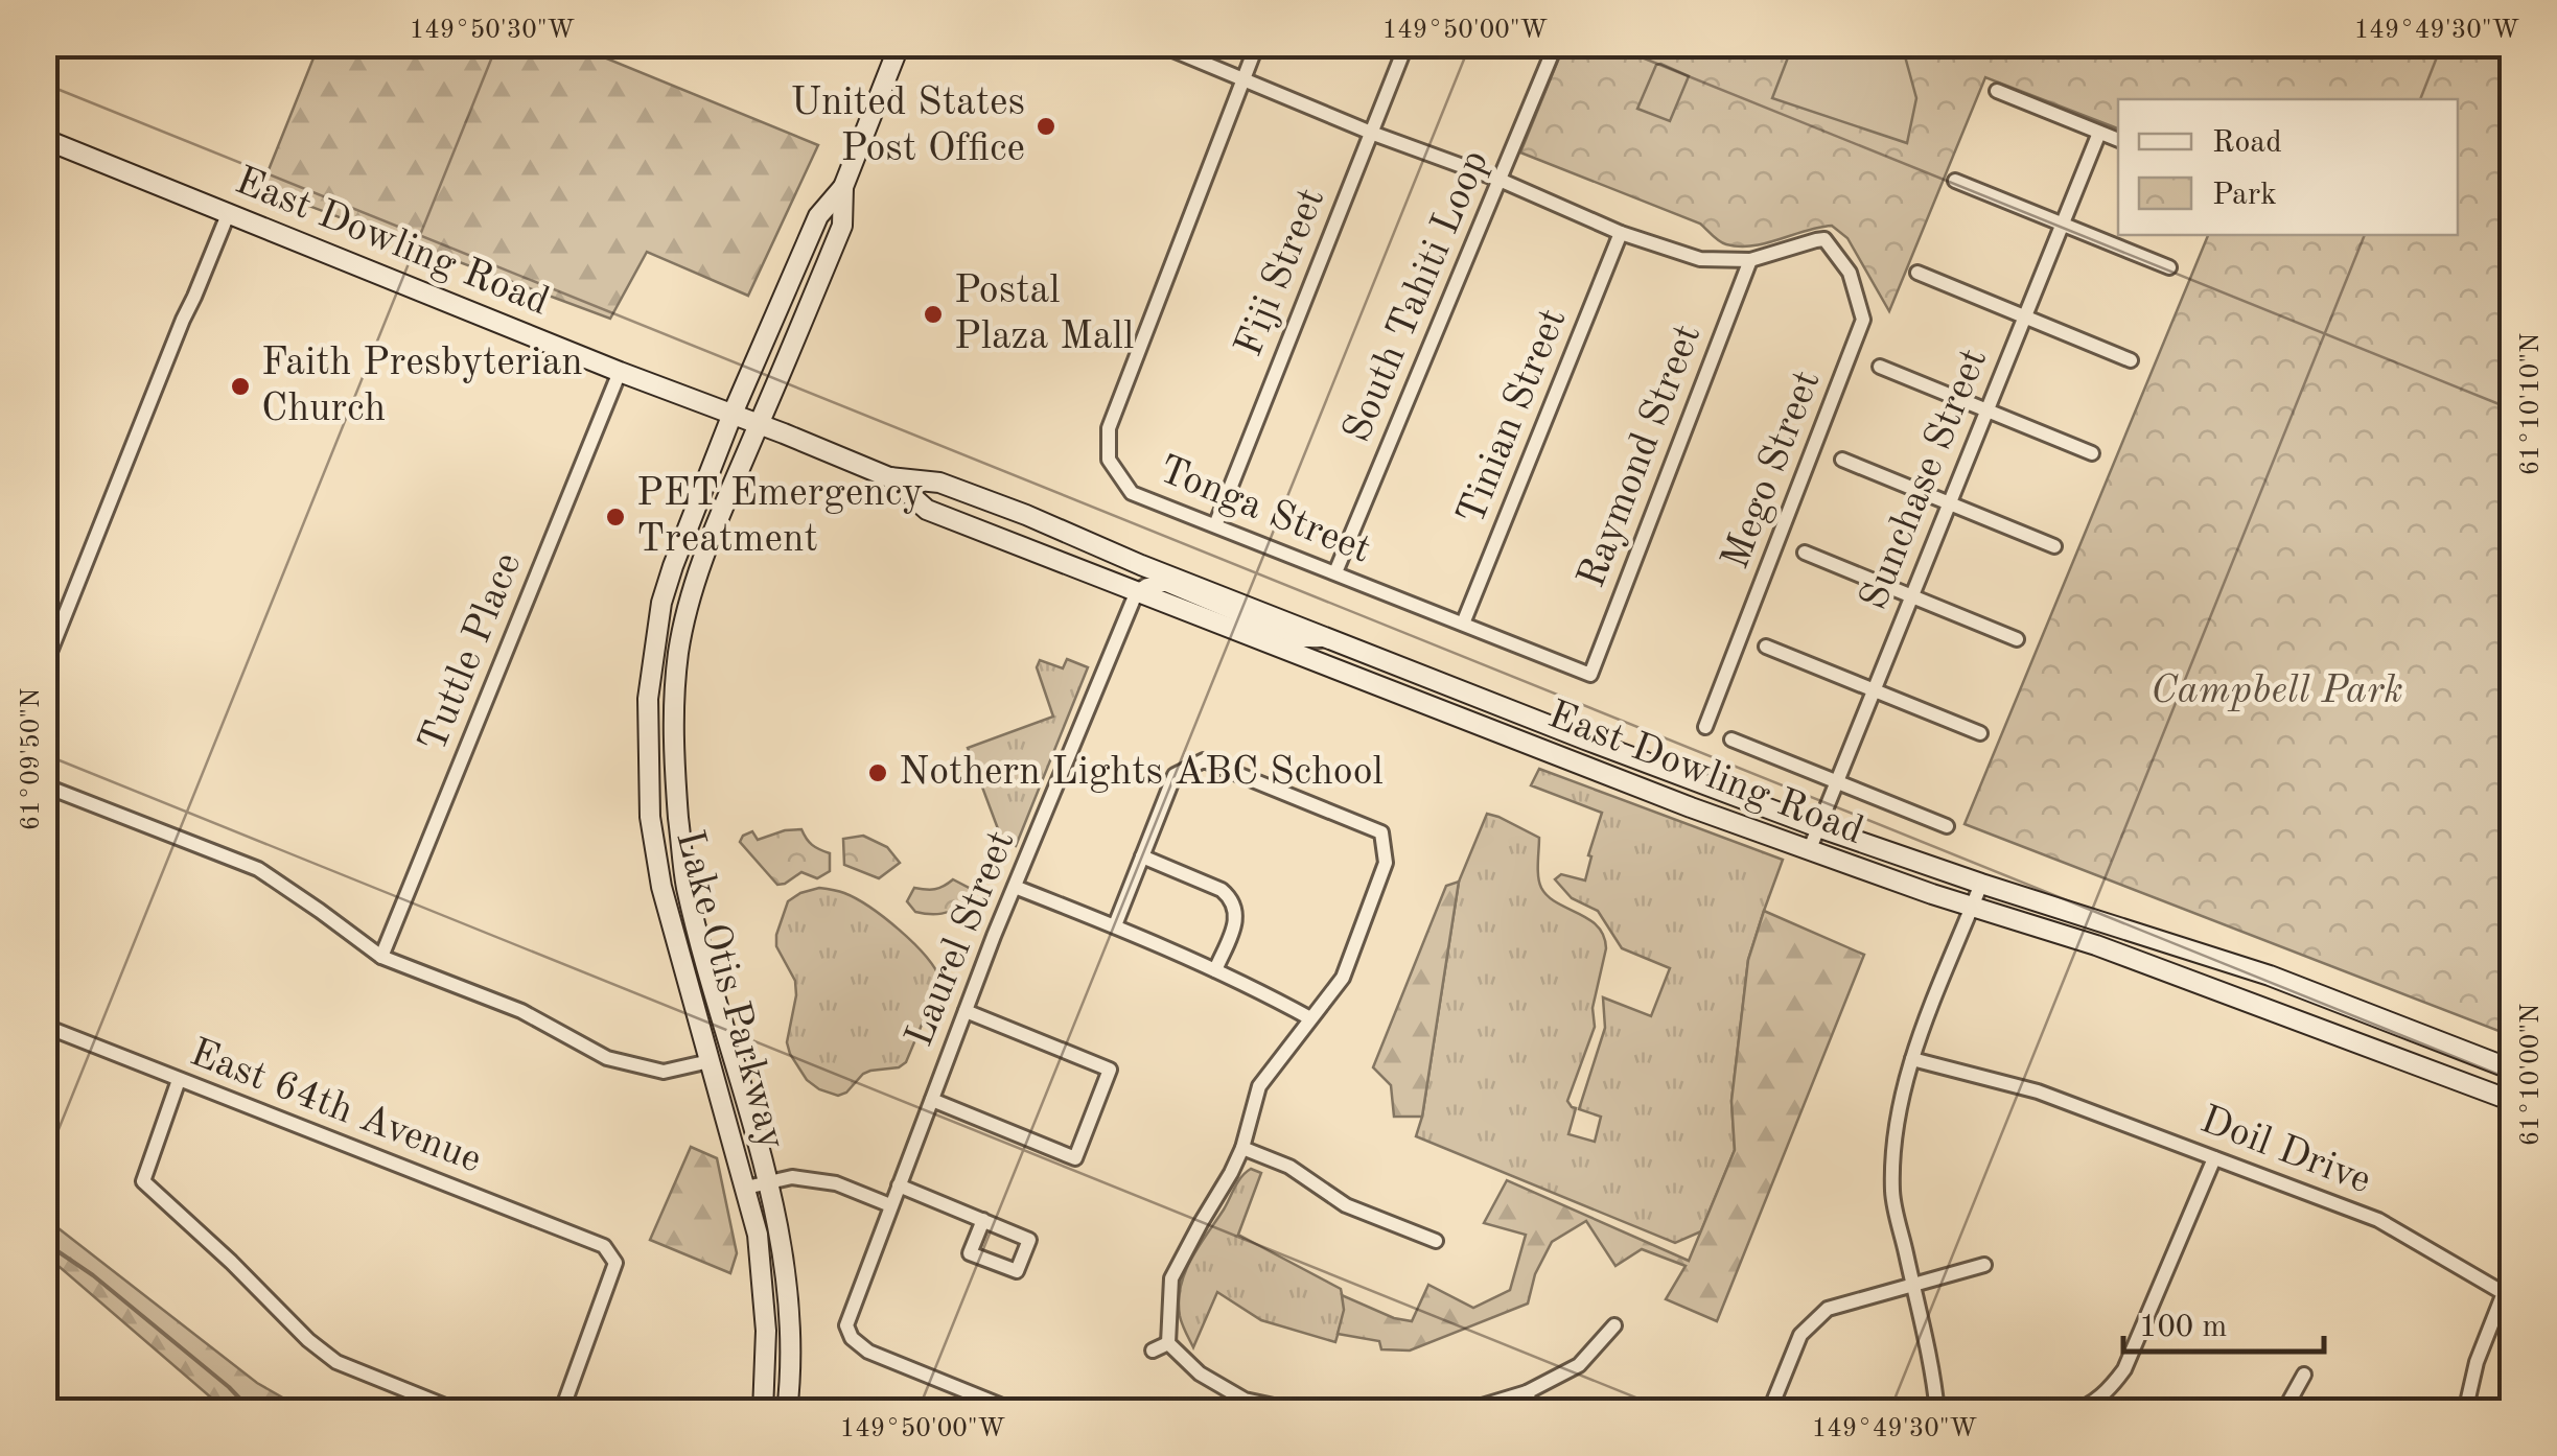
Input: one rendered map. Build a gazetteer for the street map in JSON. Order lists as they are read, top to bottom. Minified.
{"streets":{"main road":["East Dowling Road","Lake Otis Parkway"],"street":["Fiji Street","South Tahiti Loop","Tinian Street","Raymond Street","Mego Street","Sunchase Street","Tonga Street","Tuttle Place","Laurel Street","East 64th Avenue","Doil Drive"]},"crossings":[["East Dowling Road","Sunchase Street"],["East Dowling Road","Tuttle Place"],["East Dowling Road","Laurel Street"],["East Dowling Road","Lake Otis Parkway"],["Fiji Street","Tonga Street"],["South Tahiti Loop","Tonga Street"],["Tinian Street","Tonga Street"],["Raymond Street","Mego Street"],["Raymond Street","Tonga Street"]],"parks":["Campbell Park"],"places":["United States Post Office","Postal Plaza Mall","Faith Presbyterian Church","PET Emergency Treatment","Nothern Lights ABC School"],"legend":["Road","Park"],"scale_bar":"100 m","coordinates":["149°50'30\"W","149°50'00\"W","149°49'30\"W","61°10'10\"N","61°09'50\"N","61°10'00\"N"]}
